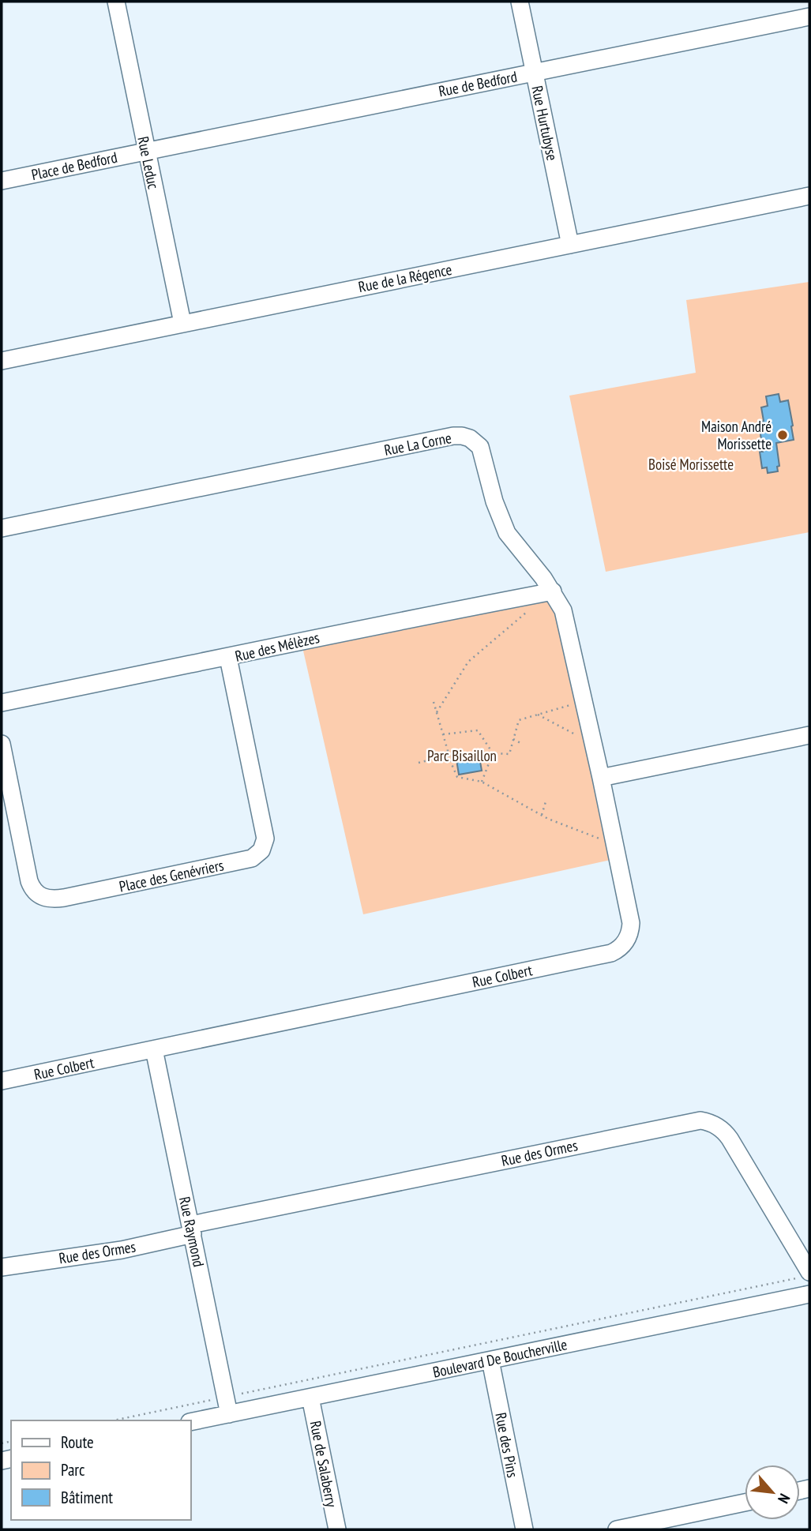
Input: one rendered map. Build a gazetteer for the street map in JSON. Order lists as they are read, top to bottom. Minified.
{"streets":{"street":["Rue de Bedford","Rue Hurtubyse","Rue Leduc","Place de Bedford","Rue de la Régence","Rue La Corne","Rue des Mélèzes","Place des Genévriers","Rue Colbert","Rue des Ormes","Rue Raymond","Boulevard De Boucherville","Rue des Pins","Rue de Salaberry"]},"crossings":[["Rue de Bedford","Rue Hurtubyse"],["Rue de Bedford","Rue Leduc"],["Rue de Bedford","Place de Bedford"],["Rue Hurtubyse","Rue de la Régence"],["Rue Leduc","Place de Bedford"],["Rue Leduc","Rue de la Régence"],["Rue La Corne","Rue des Mélèzes"],["Rue La Corne","Rue Colbert"],["Rue des Mélèzes","Place des Genévriers"],["Rue Colbert","Rue Raymond"],["Rue des Ormes","Rue Raymond"],["Rue des Ormes","Boulevard De Boucherville"],["Rue Raymond","Boulevard De Boucherville"],["Boulevard De Boucherville","Rue des Pins"],["Boulevard De Boucherville","Rue de Salaberry"]],"parks":["Boisé Morissette","Parc Bisaillon"],"places":["Maison André Morissette"],"legend":["Route","Parc","Bâtiment"],"north":"bottom right"}
